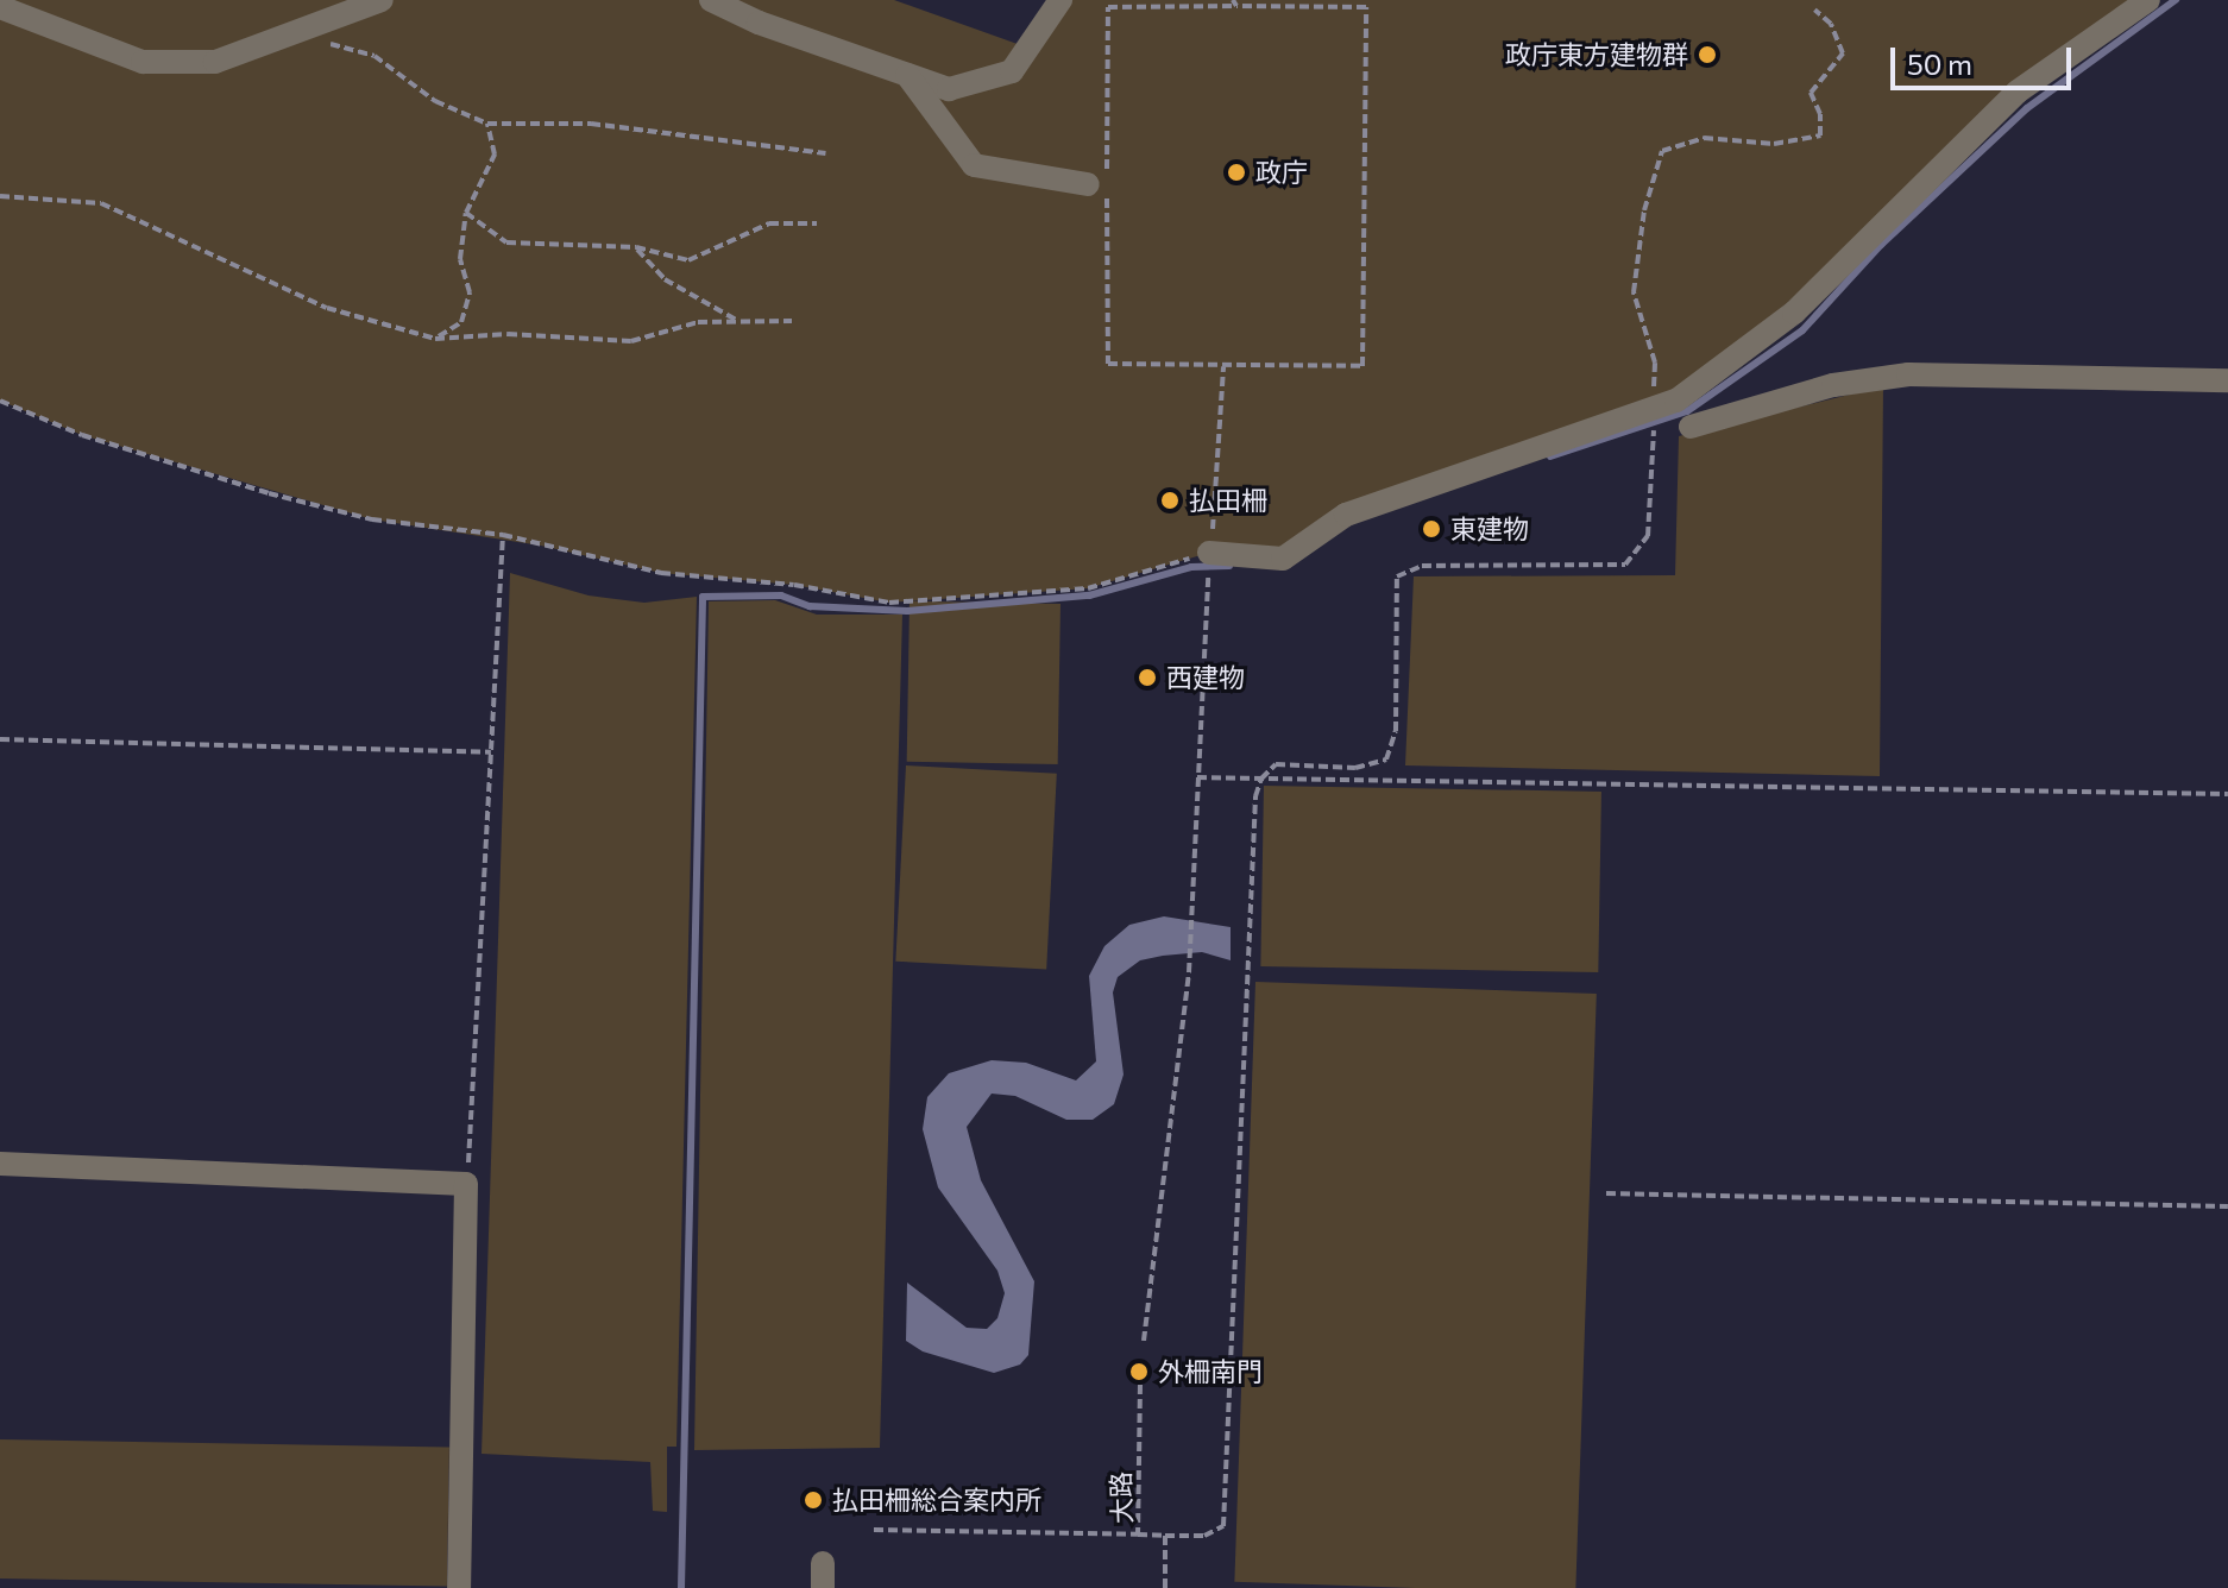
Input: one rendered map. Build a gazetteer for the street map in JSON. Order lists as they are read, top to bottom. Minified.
{"streets":{"path":["大路"]},"places":["政庁東方建物群","政庁","払田柵","東建物","西建物","外柵南門","払田柵総合案内所"],"scale_bar":"50 m"}
